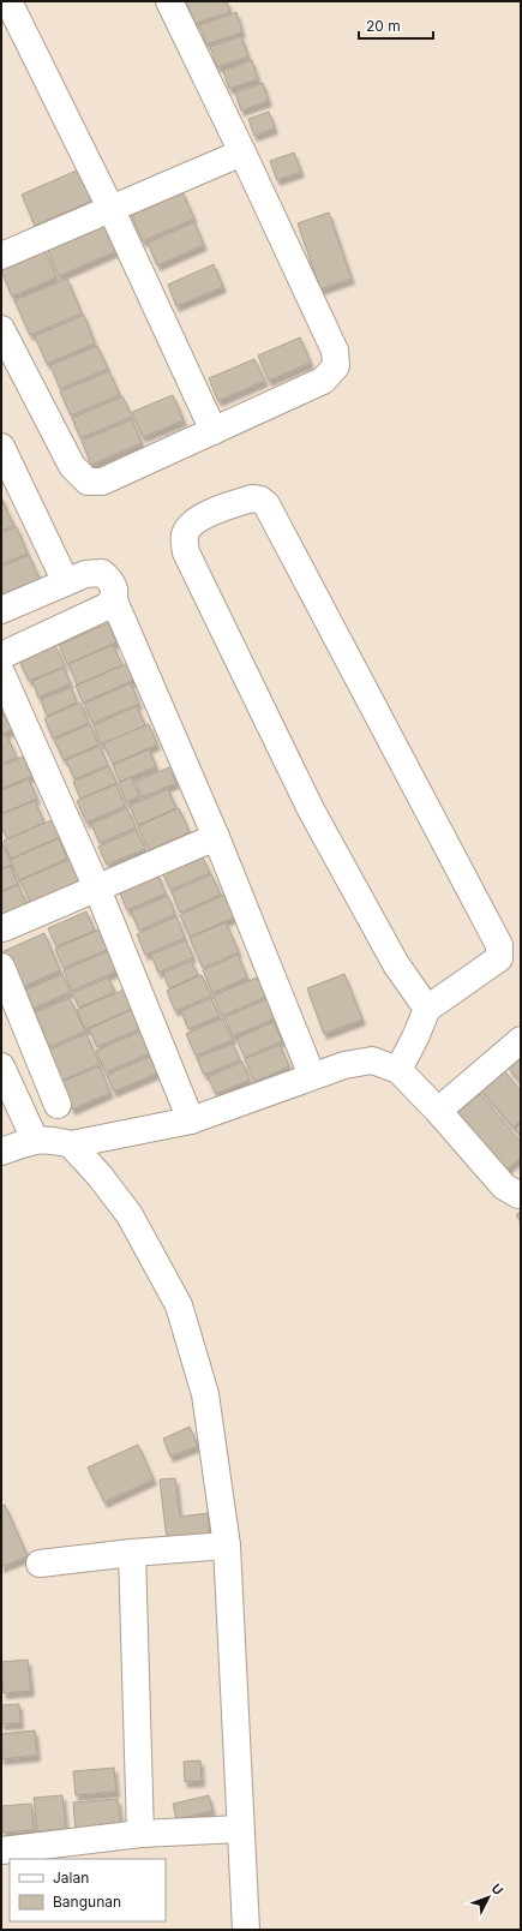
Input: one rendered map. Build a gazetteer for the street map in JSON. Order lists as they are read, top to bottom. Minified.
{"legend":["Jalan","Bangunan"],"scale_bar":"20 m","north":"top right"}
